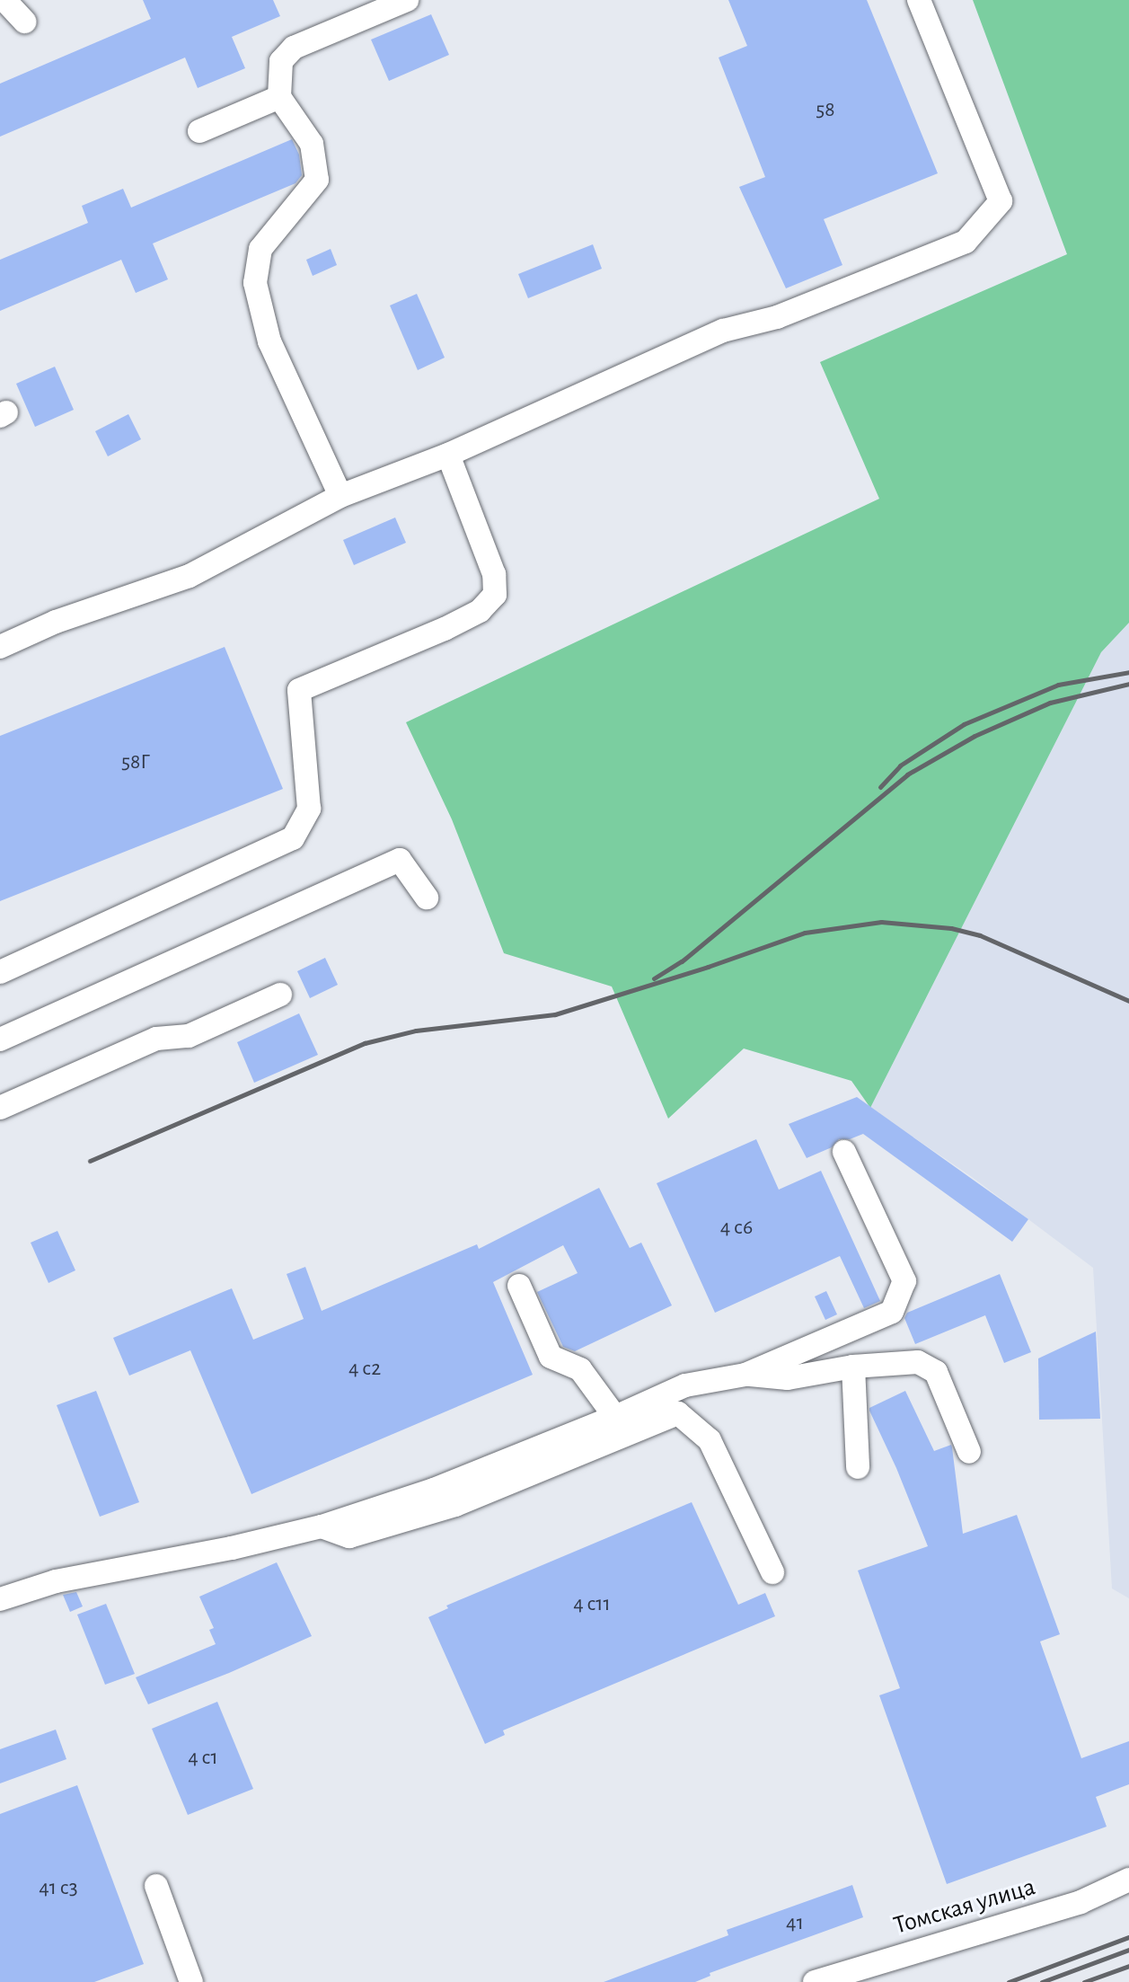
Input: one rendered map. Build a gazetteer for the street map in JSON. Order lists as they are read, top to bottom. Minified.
{"streets":{"street":["Томская улица"]},"house_numbers":["58","58Г","4 с6","4 с2","4 с11","4 с1","41 с3","41"]}
